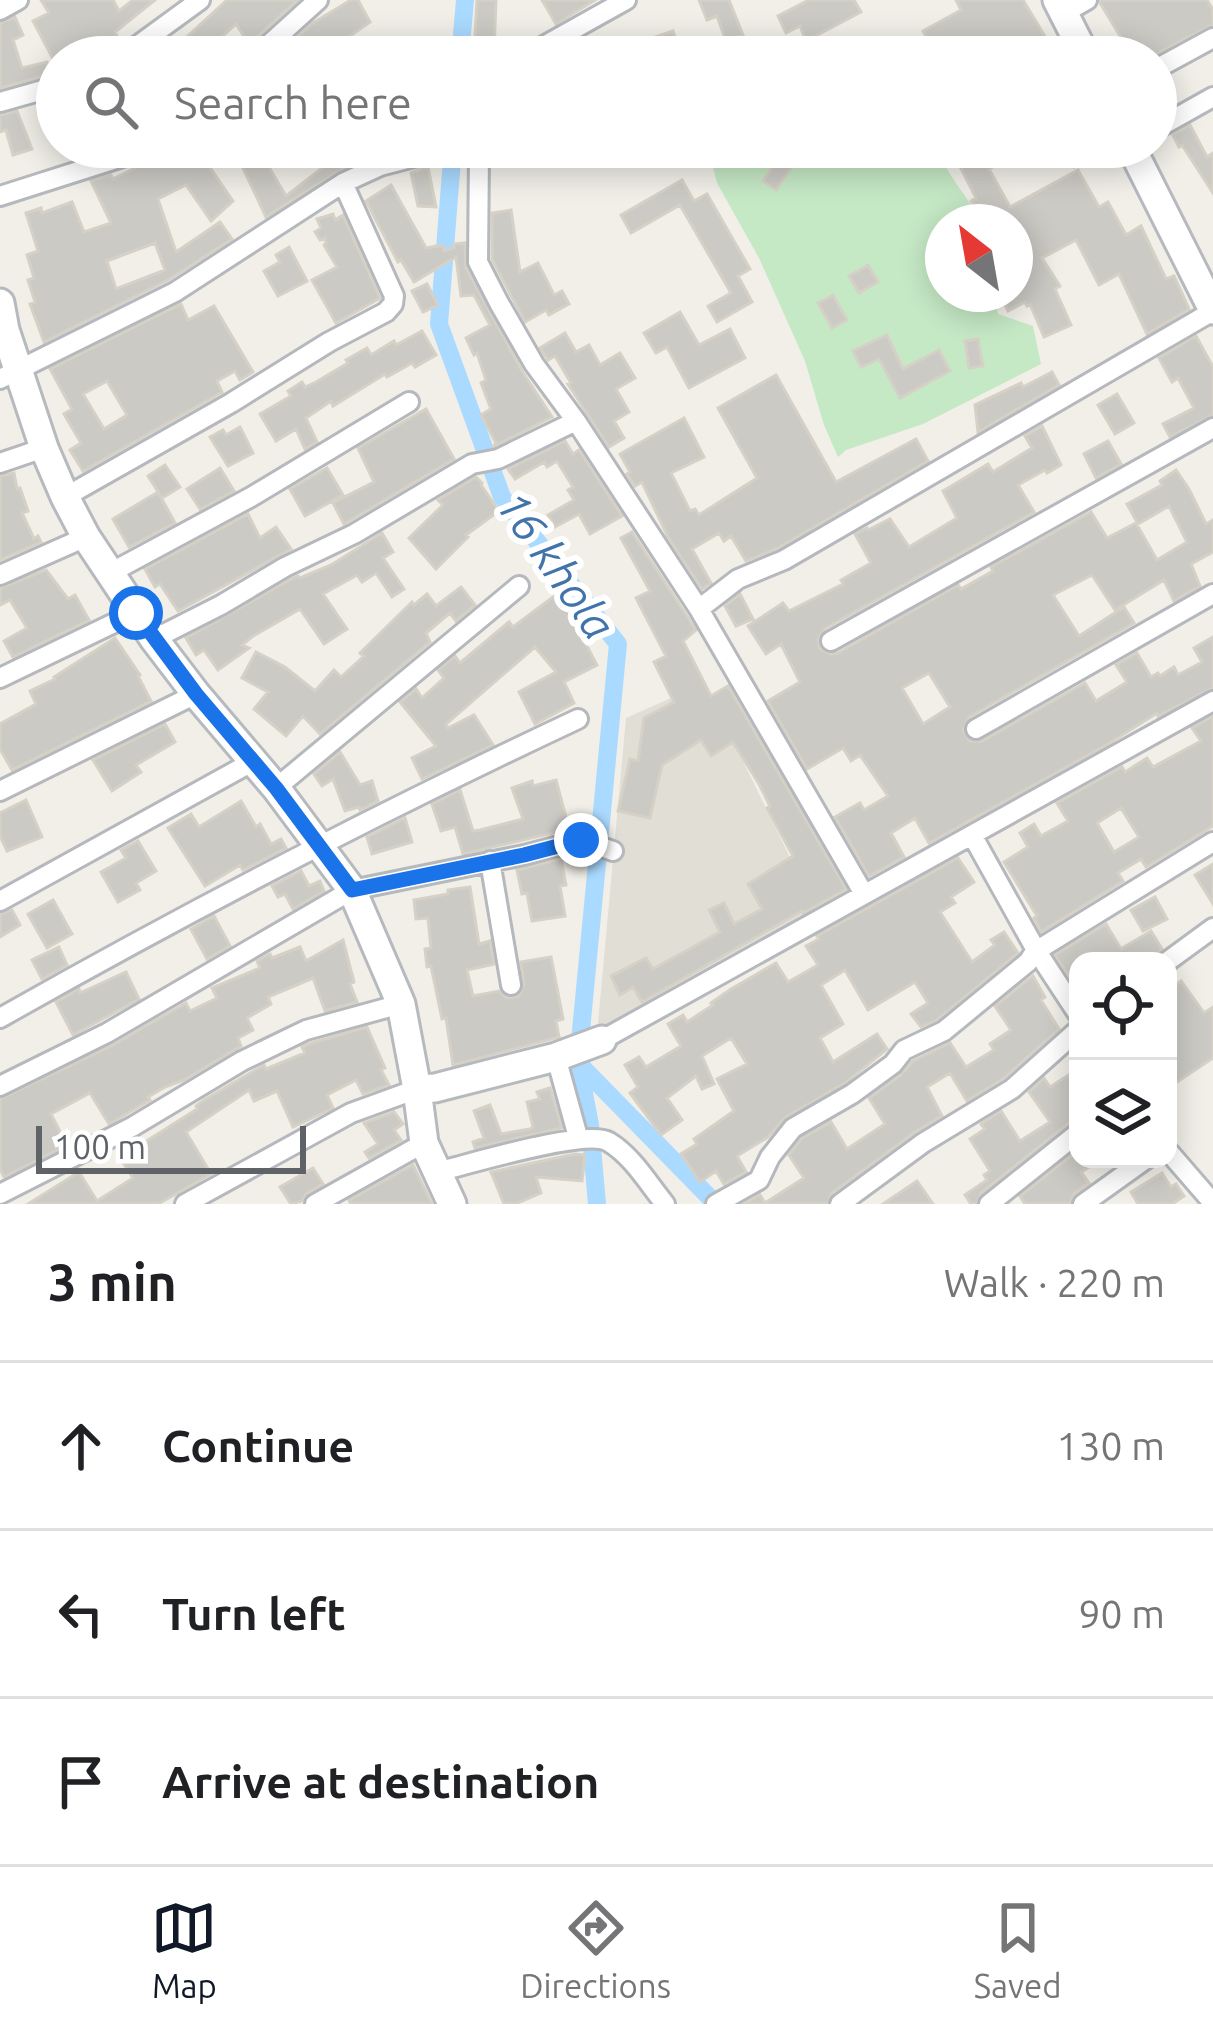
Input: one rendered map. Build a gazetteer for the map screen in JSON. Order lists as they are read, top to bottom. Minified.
{"water":["16 khola"],"scale_bar":"100 m","north":"top left","page":{"search":"Search here","scale":"100 m","heading":["3 min","Walk · 220 m"],"list":[["Continue","130 m"],["Turn left","90 m"],"Arrive at destination"],"nav":["Map","Directions","Saved"]}}
